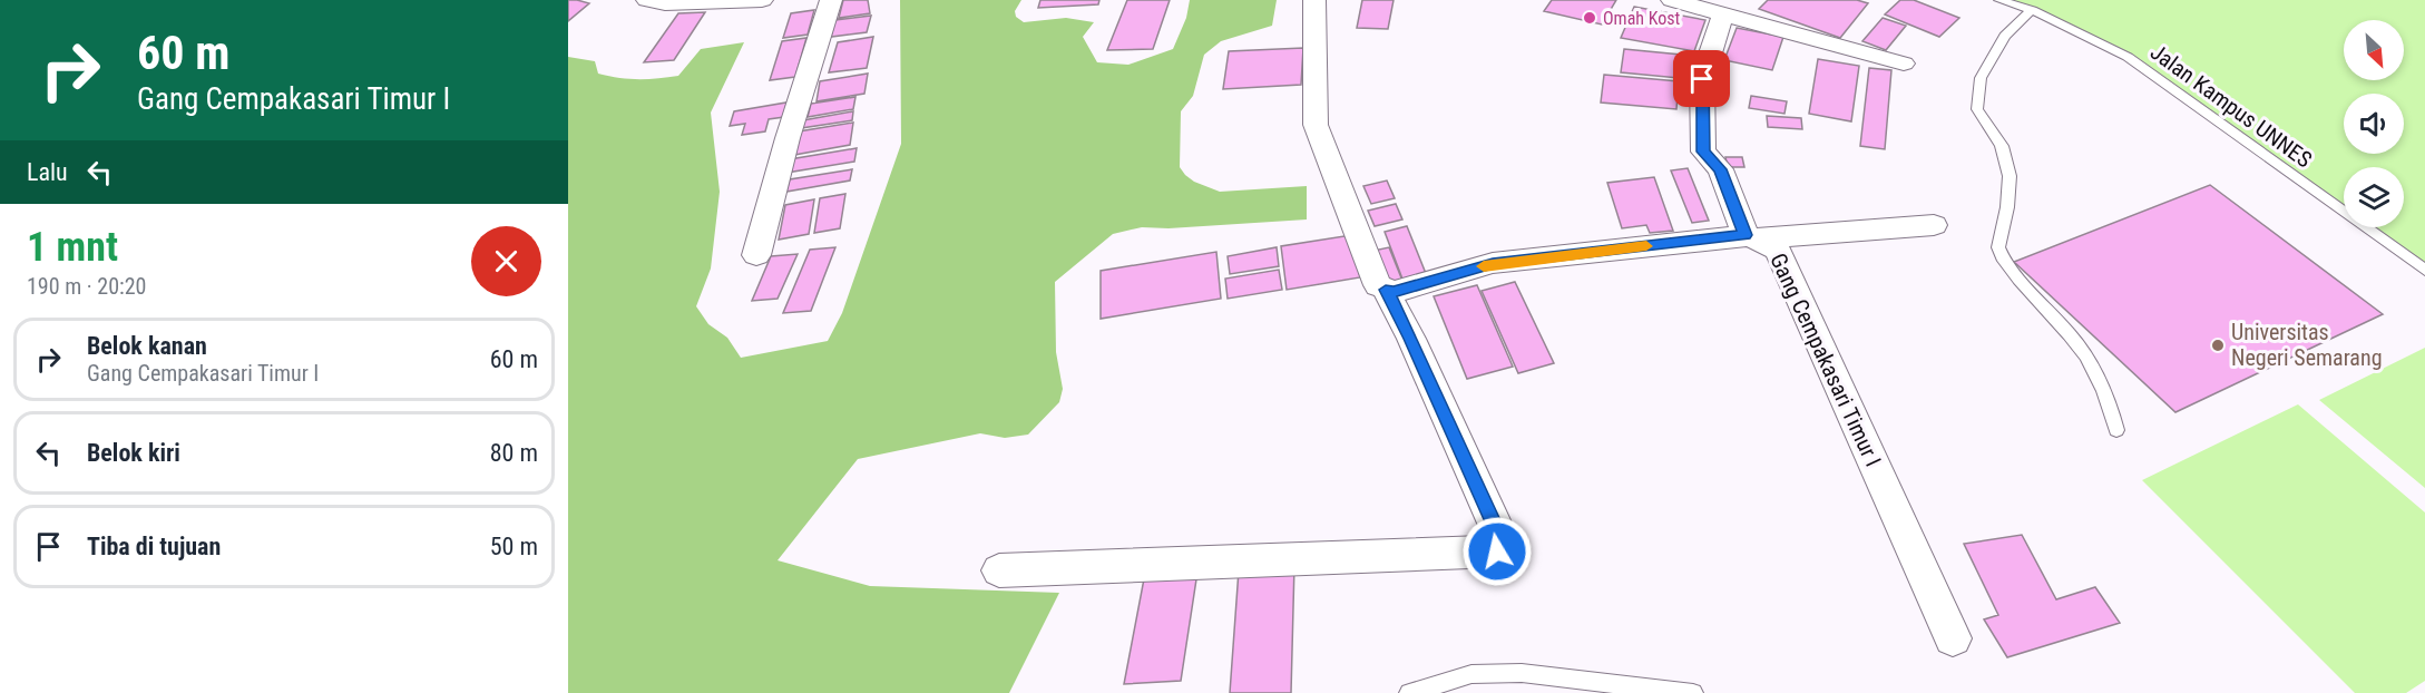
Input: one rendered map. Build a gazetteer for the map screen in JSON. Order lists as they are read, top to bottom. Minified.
{"streets":{"street":["Gang Cempakasari Timur I"],"lane":["Jalan Kampus UNNES"]},"places":["Omah Kost","Universitas Negeri Semarang"],"north":"bottom right","page":{"turn":["60 m","Gang Cempakasari Timur I"],"then":"Lalu","heading":["1 mnt","190 m · 20:20"],"list":[{"name":"Belok kanan","note":"Gang Cempakasari Timur I","value":"60 m"},{"name":"Belok kiri","value":"80 m"},{"name":"Tiba di tujuan","value":"50 m"}]}}
